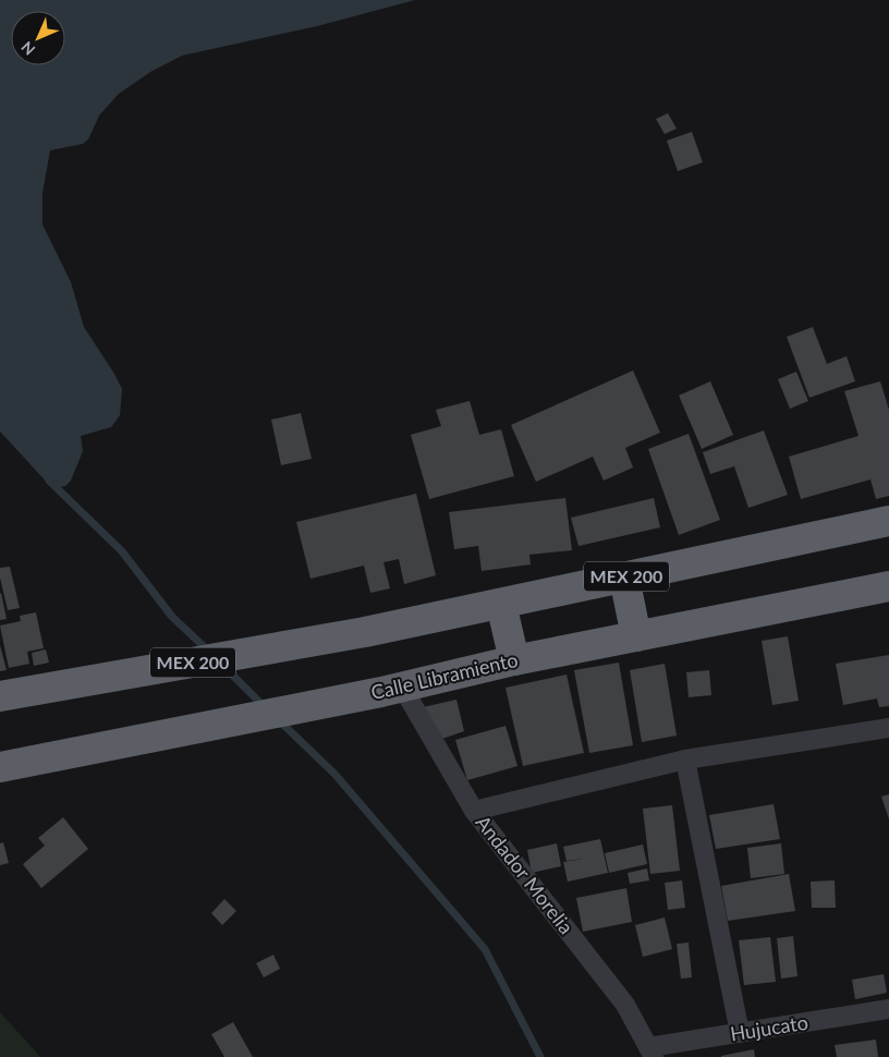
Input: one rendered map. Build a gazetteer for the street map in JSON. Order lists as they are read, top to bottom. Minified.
{"streets":{"highway":["MEX 200","Calle Libramiento"],"street":["Andador Morelia","Hujucato"]},"crossings":[["Calle Libramiento","Andador Morelia"],["Andador Morelia","Hujucato"]],"north":"bottom left"}
